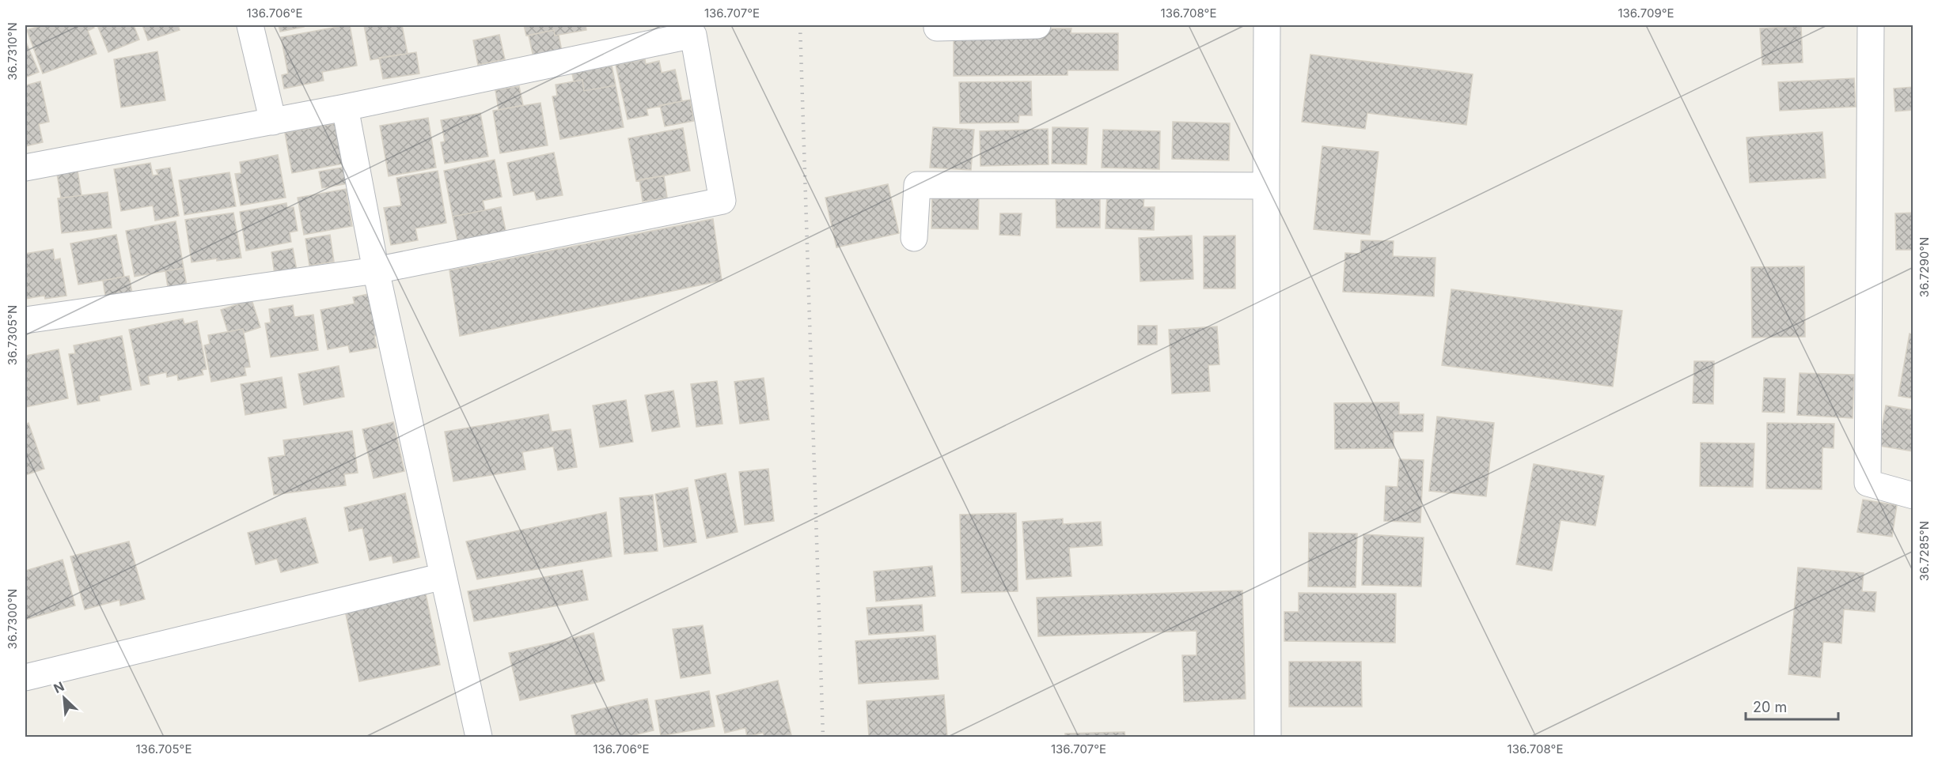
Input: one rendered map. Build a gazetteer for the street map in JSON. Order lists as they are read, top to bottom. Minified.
{"scale_bar":"20 m","north":"top left","coordinates":["136.706°E","136.707°E","136.708°E","136.709°E","36.7310°N","36.7290°N","36.7305°N","36.7285°N","36.7300°N","136.705°E"]}
